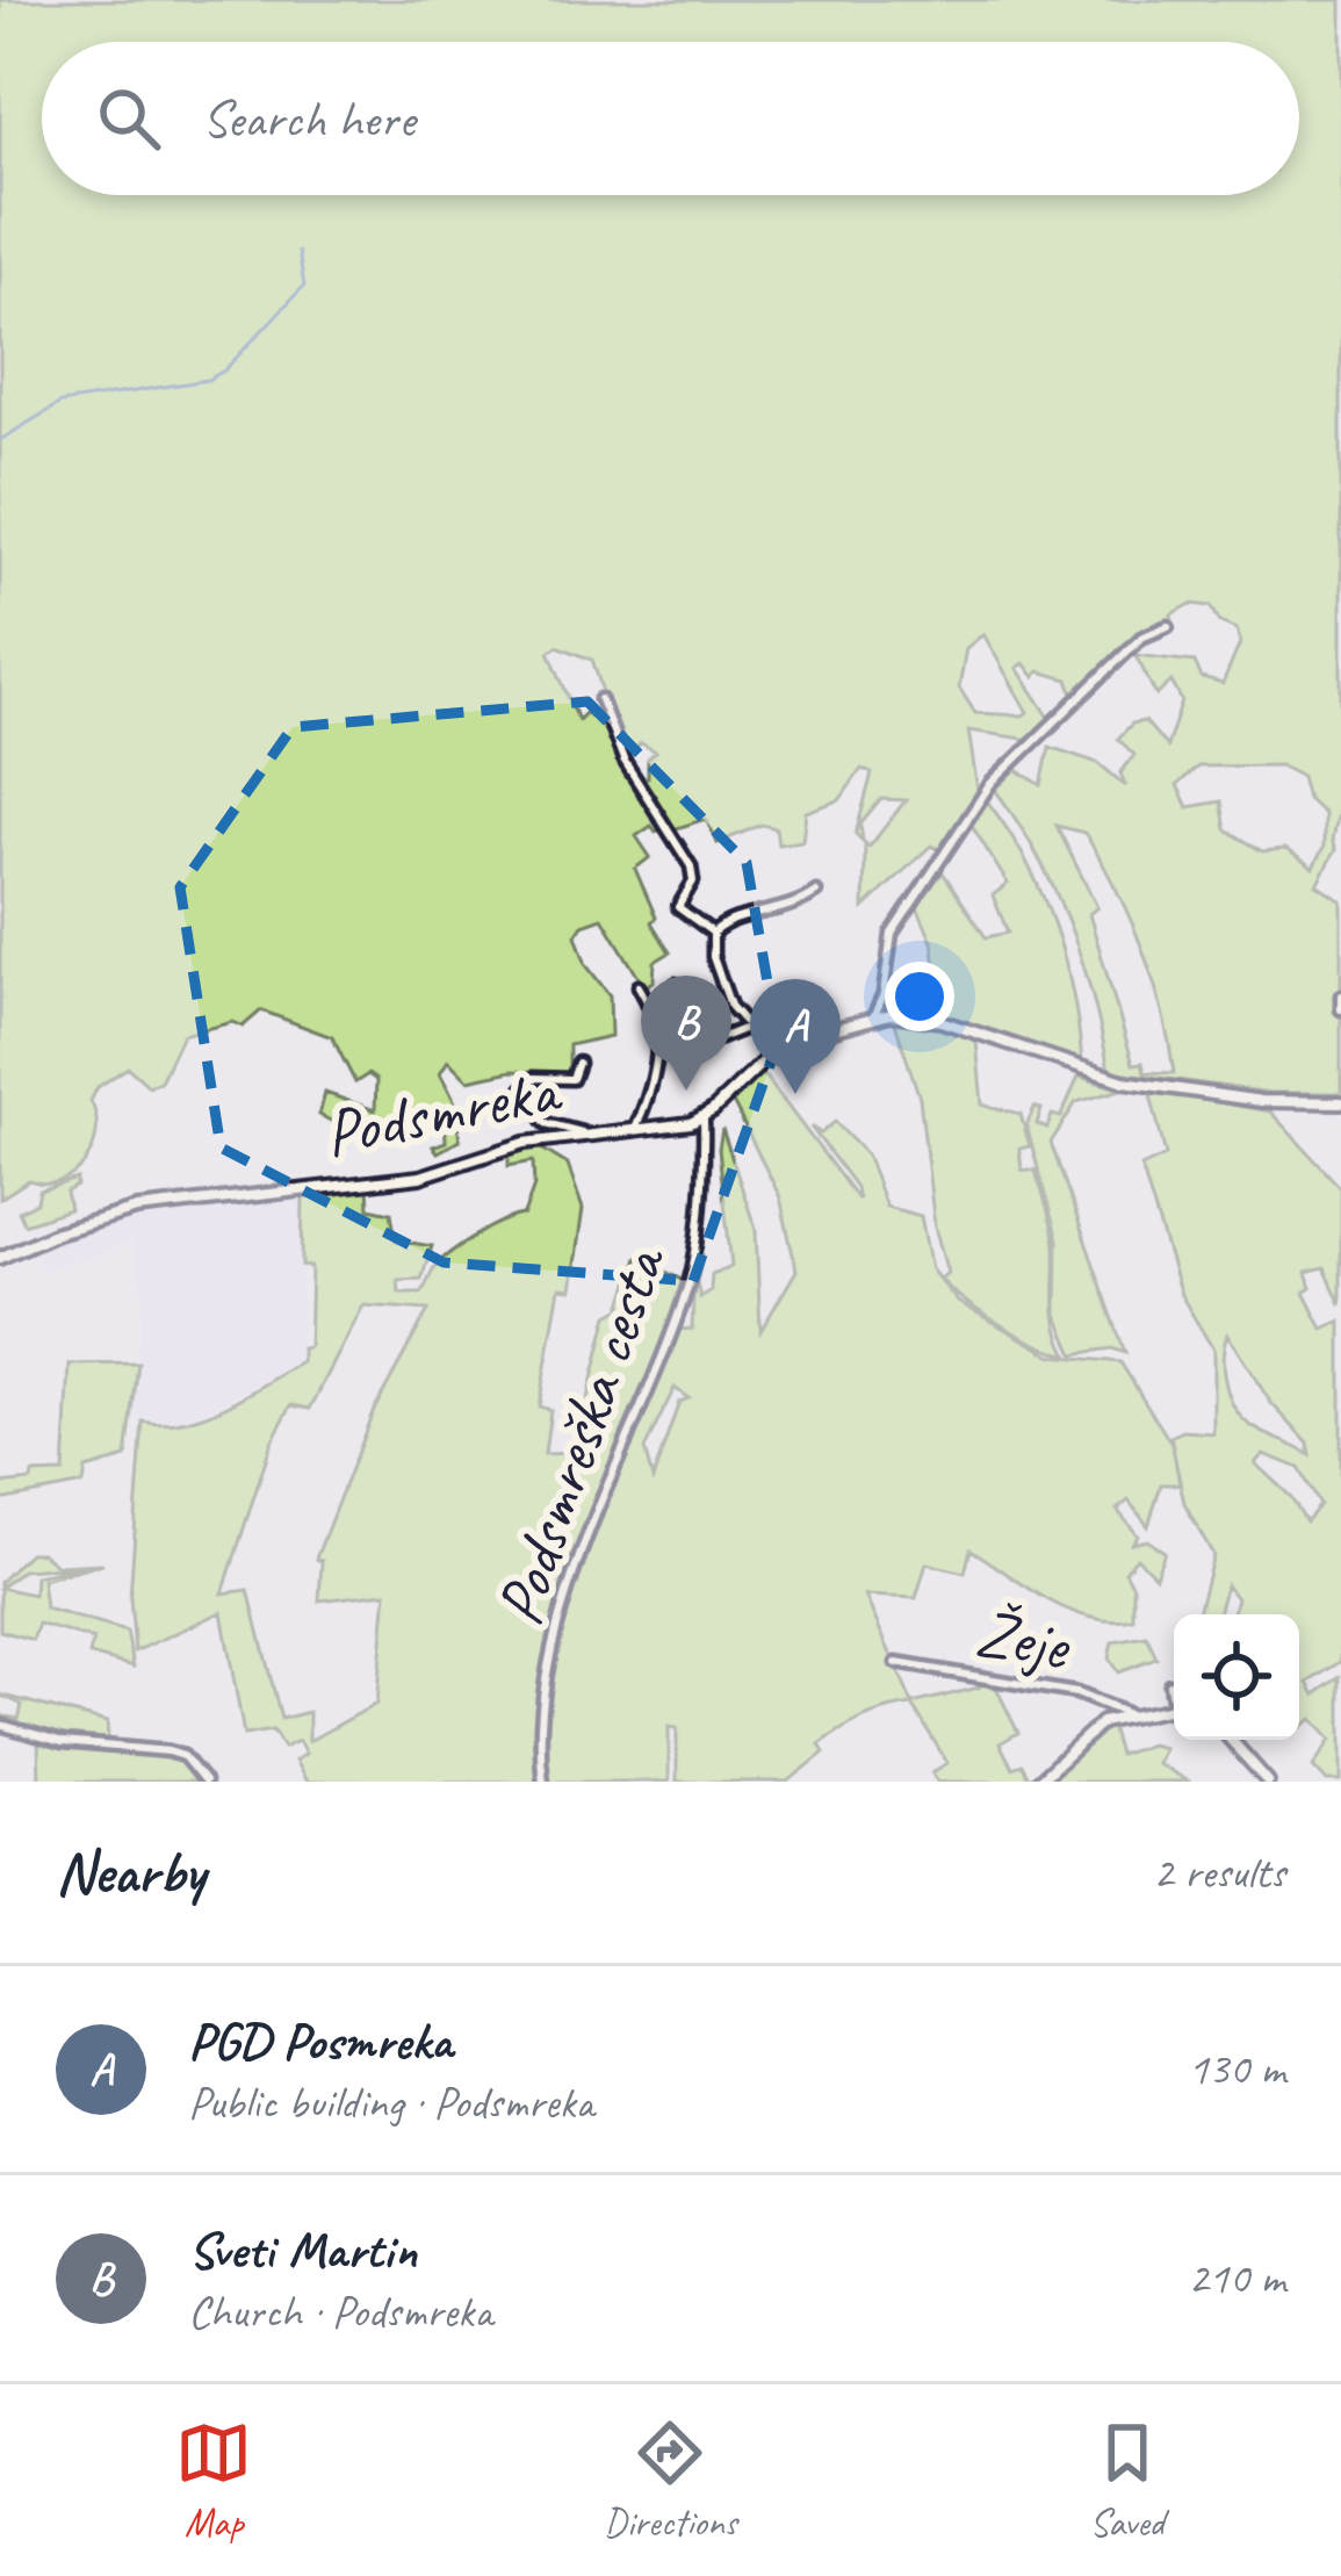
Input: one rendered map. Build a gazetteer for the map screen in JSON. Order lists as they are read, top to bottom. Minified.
{"streets":{"street":["Podsmreka","Podsmreška cesta","Žeje"]},"crossings":[["Podsmreka","Podsmreška cesta"]],"page":{"search":"Search here","pins":["B","A"],"heading":["Nearby","2 results"],"list":[{"mark":"A","name":"PGD Posmreka","note":"Public building · Podsmreka","value":"130 m"},{"mark":"B","name":"Sveti Martin","note":"Church · Podsmreka","value":"210 m"}],"nav":["Map","Directions","Saved"]}}
